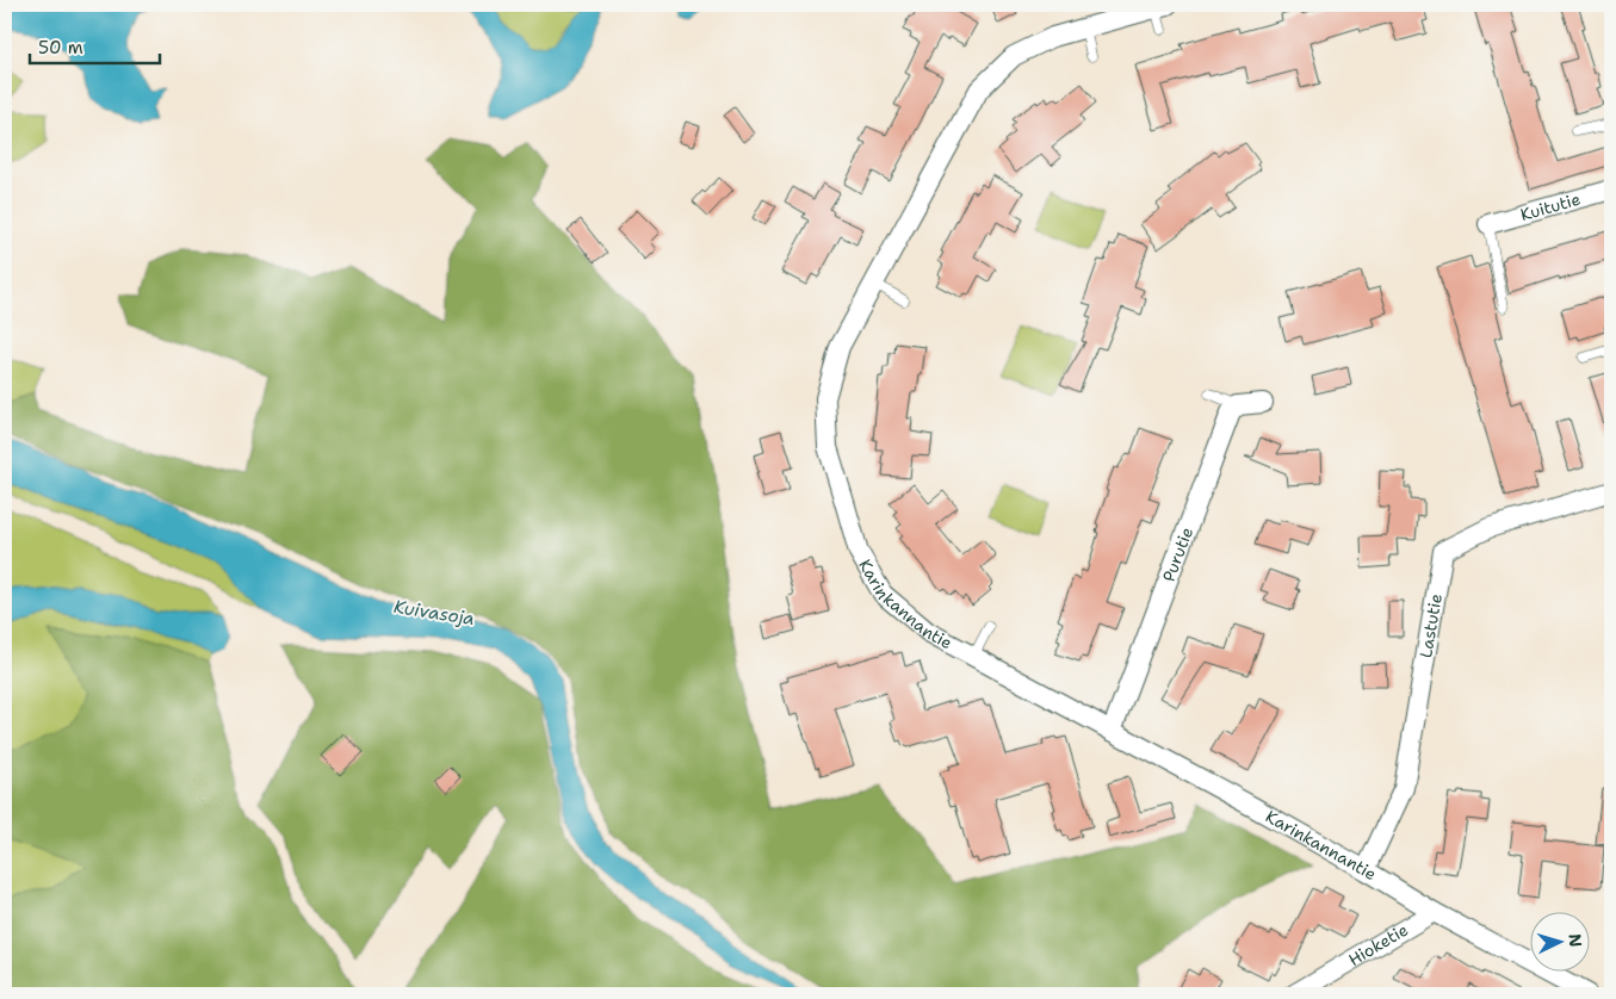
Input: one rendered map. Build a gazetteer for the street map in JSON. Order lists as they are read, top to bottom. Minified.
{"streets":{"street":["Kuitutie","Purutie","Karinkannantie","Lastutie","Hioketie"]},"crossings":[["Purutie","Karinkannantie"],["Karinkannantie","Lastutie"],["Karinkannantie","Hioketie"]],"water":["Kuivasoja"],"scale_bar":"50 m","north":"right"}
